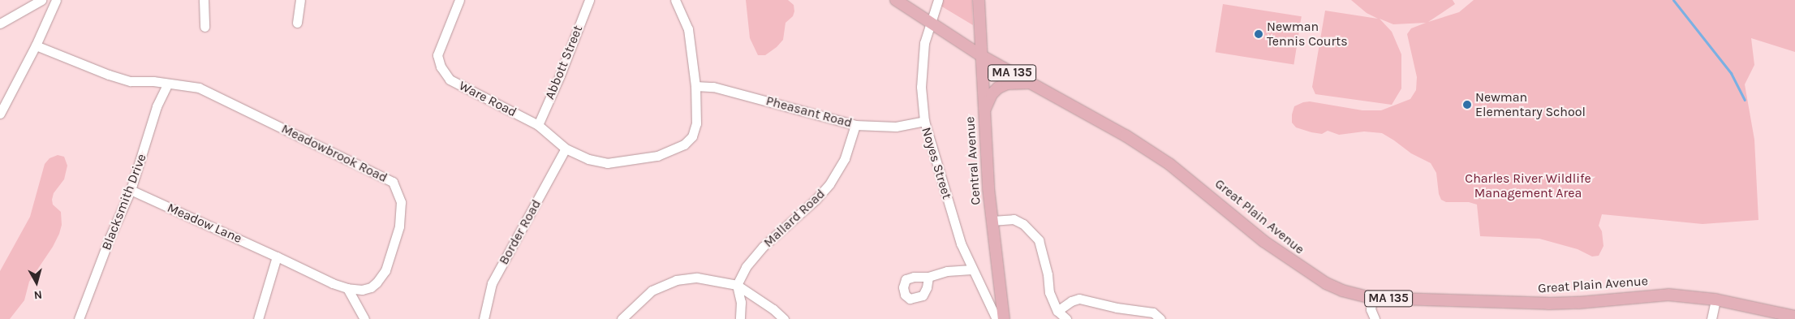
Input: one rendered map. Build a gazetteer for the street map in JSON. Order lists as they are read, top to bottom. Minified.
{"streets":{"main road":["MA 135","Central Avenue","Great Plain Avenue"],"street":["Abbott Street","Ware Road","Pheasant Road","Meadowbrook Road","Noyes Street","Blacksmith Drive","Mallard Road","Meadow Lane","Border Road"]},"crossings":[["Abbott Street","Ware Road"],["Ware Road","Pheasant Road"],["Ware Road","Border Road"],["Pheasant Road","Noyes Street"],["Pheasant Road","Mallard Road"],["Meadowbrook Road","Blacksmith Drive"],["Meadowbrook Road","Meadow Lane"],["Central Avenue","Great Plain Avenue"],["Noyes Street","Great Plain Avenue"],["Blacksmith Drive","Meadow Lane"]],"parks":["Charles River Wildlife Management Area"],"places":["Newman Tennis Courts","Newman Elementary School"],"north":"bottom"}
